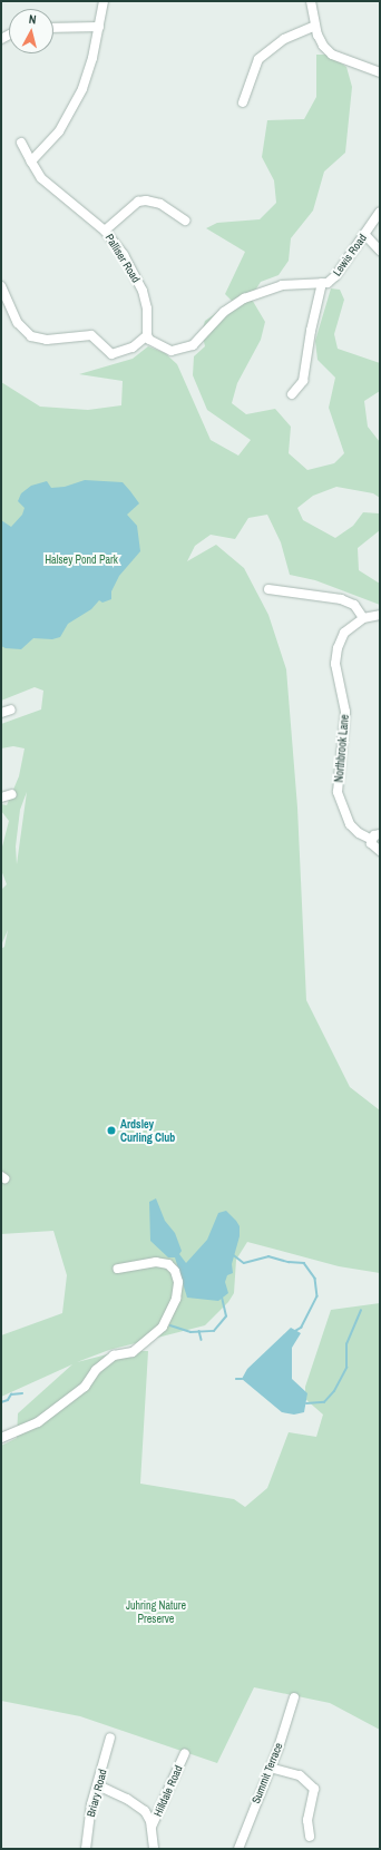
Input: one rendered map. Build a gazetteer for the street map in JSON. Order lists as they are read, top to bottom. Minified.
{"streets":{"street":["Lewis Road","Palliser Road","Northbrook Lane","Summit Terrace","Hilldale Road","Briary Road"]},"crossings":[["Lewis Road","Palliser Road"]],"parks":["Halsey Pond Park","Juhring Nature Preserve"],"places":["Ardsley Curling Club"],"north":"top"}
